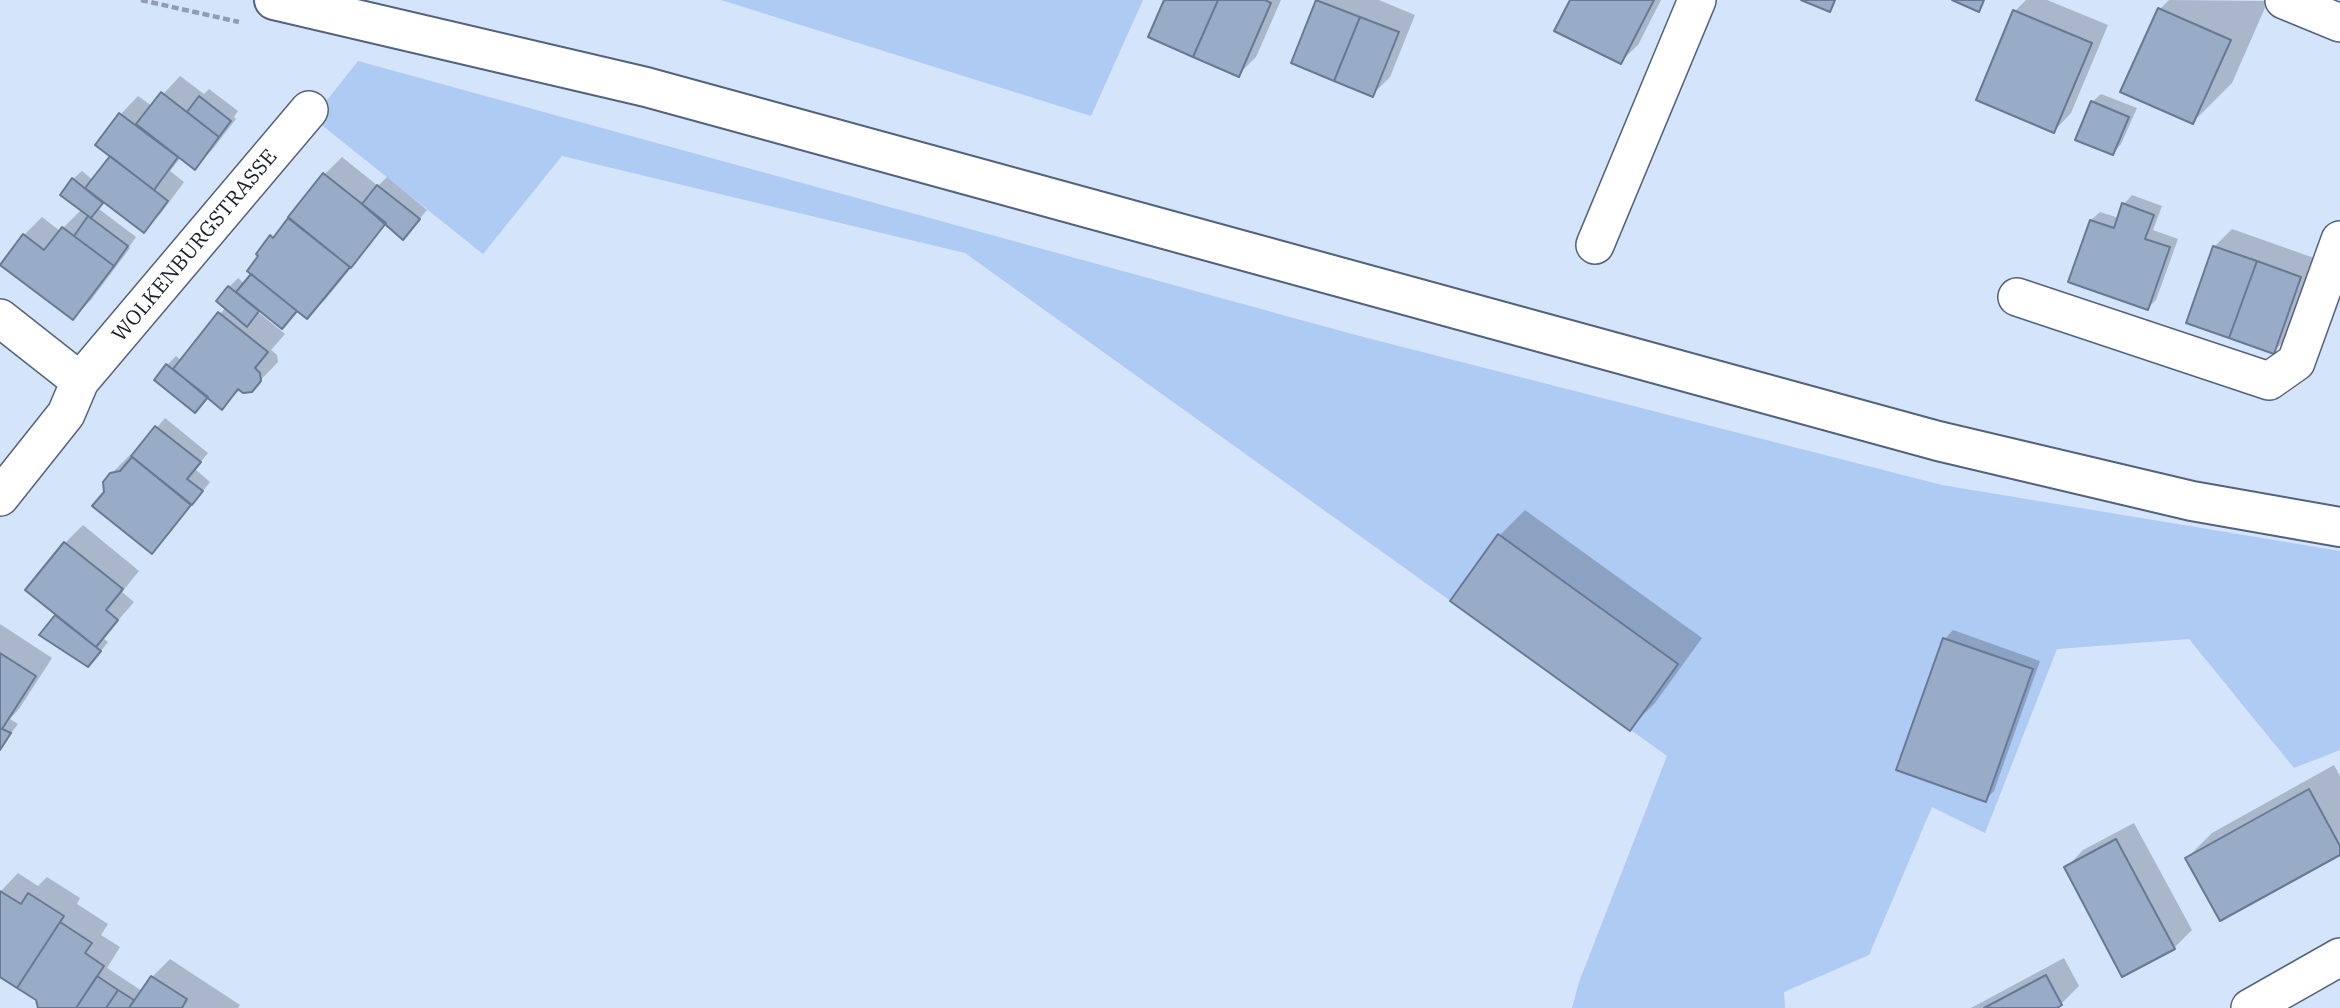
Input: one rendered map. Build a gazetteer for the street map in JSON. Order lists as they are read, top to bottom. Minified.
{"streets":{"street":["WOLKENBURGSTRASSE"]}}
